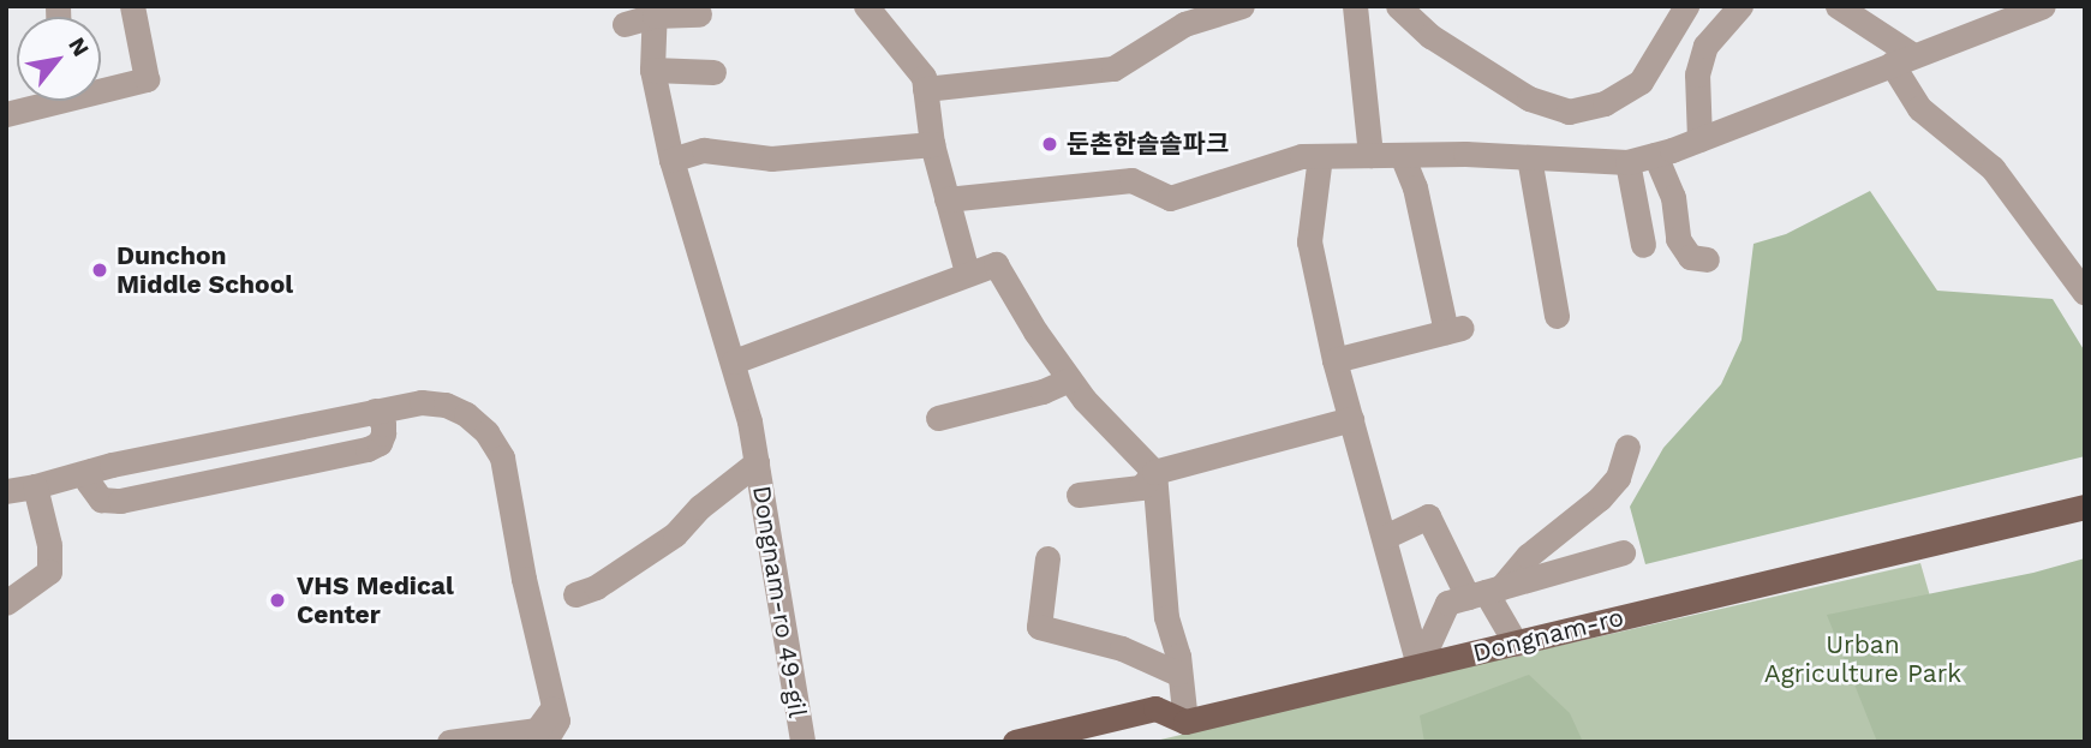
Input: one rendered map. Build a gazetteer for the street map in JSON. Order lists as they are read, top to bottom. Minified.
{"streets":{"main road":["Dongnam-ro"],"street":["Dongnam-ro 49-gil"]},"parks":["Urban Agriculture Park"],"places":["둔촌한솔솔파크","Dunchon Middle School","VHS Medical Center"],"north":"top right"}
